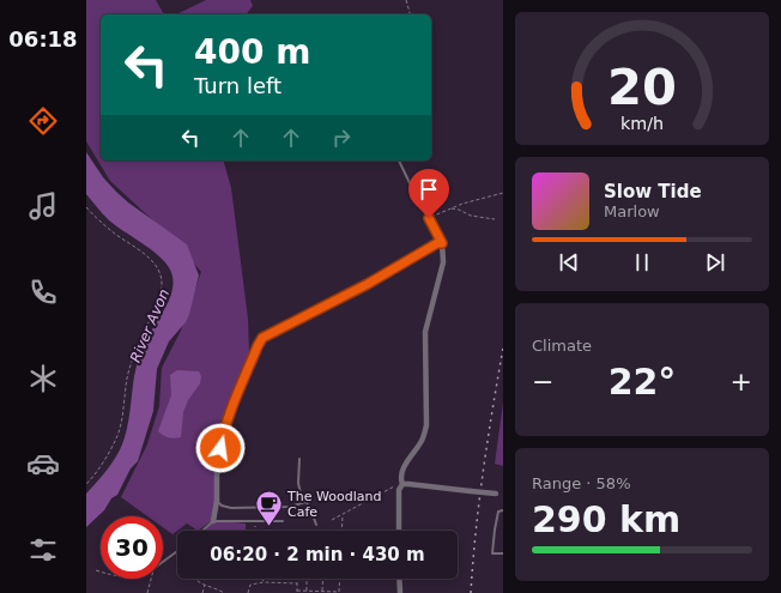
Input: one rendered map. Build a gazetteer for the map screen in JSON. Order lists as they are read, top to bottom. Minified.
{"water":["River Avon"],"places":{"cafe":["The Woodland Cafe"]},"page":{"tabs":"06:18","turn":["400 m","Turn left"],"song":["Slow Tide","Marlow"],"tile":["Climate",["Range · 58%","290 km"]],"heat":["−","22°","+"],"limit":"30","trip":"06:20 · 2 min · 430 m","gauge":["20","km/h"]}}
